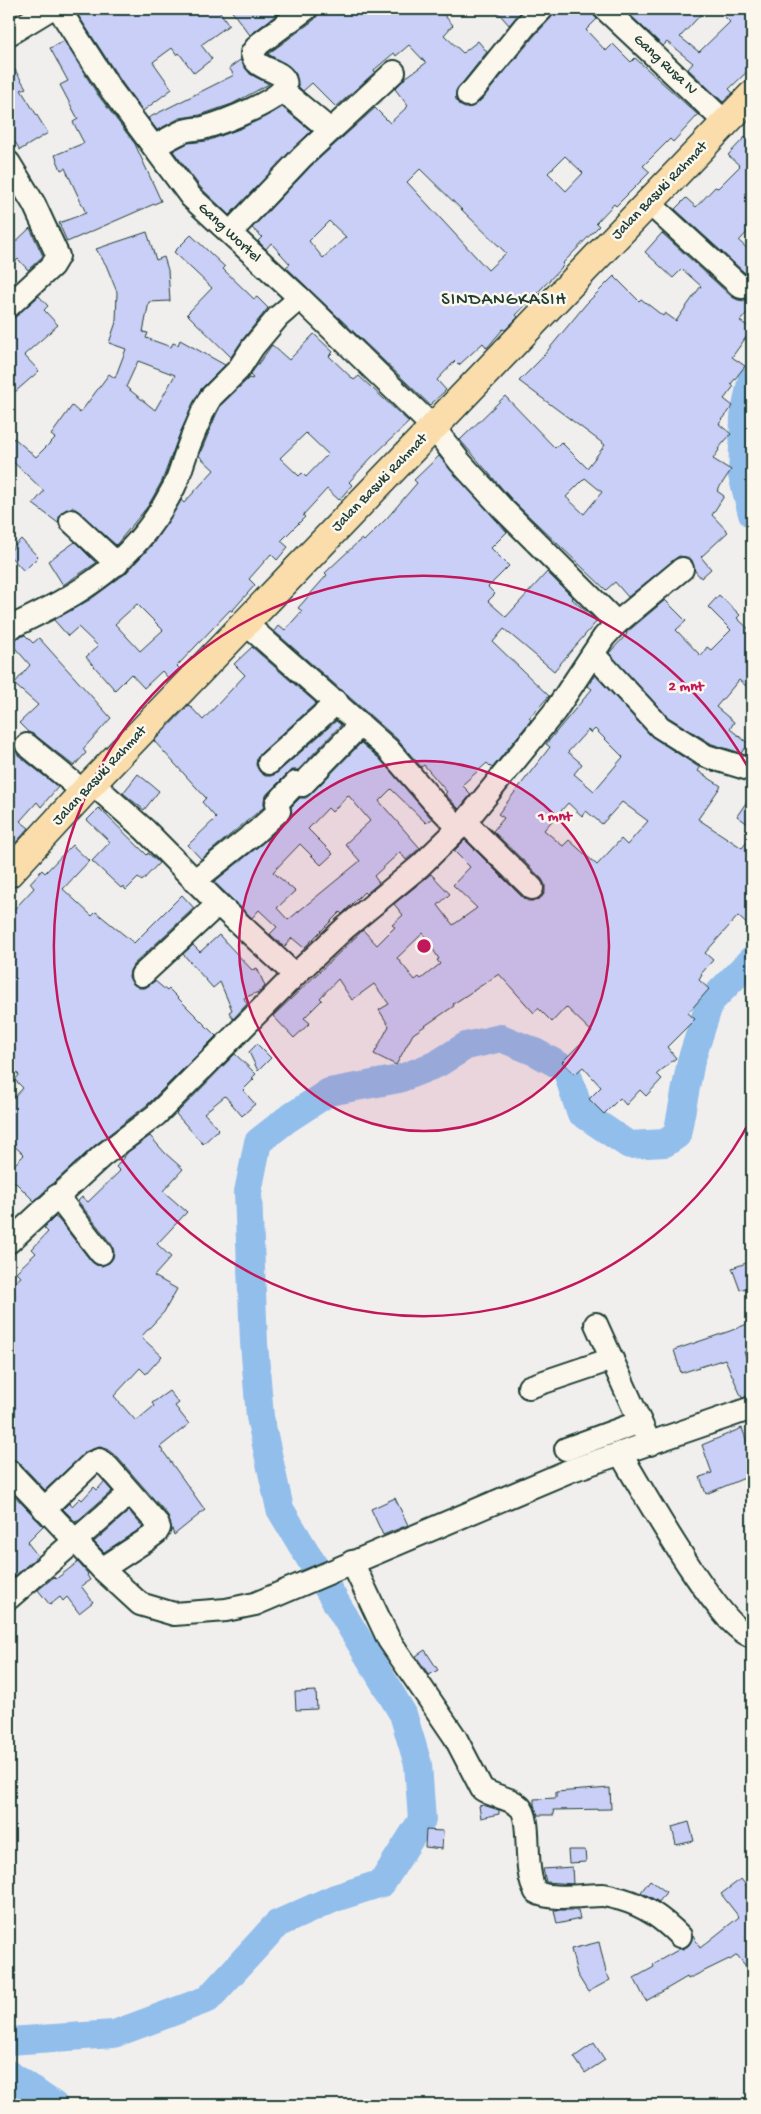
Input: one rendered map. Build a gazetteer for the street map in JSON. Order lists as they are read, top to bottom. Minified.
{"streets":{"highway":["Jalan Basuki Rahmat"],"street":["Gang Rusa IV","Gang Wortel"]},"crossings":[["Gang Rusa IV","Jalan Basuki Rahmat"],["Jalan Basuki Rahmat","Gang Wortel"]],"districts":["SINDANGKASIH"],"rings":["2 mnt","1 mnt"]}
